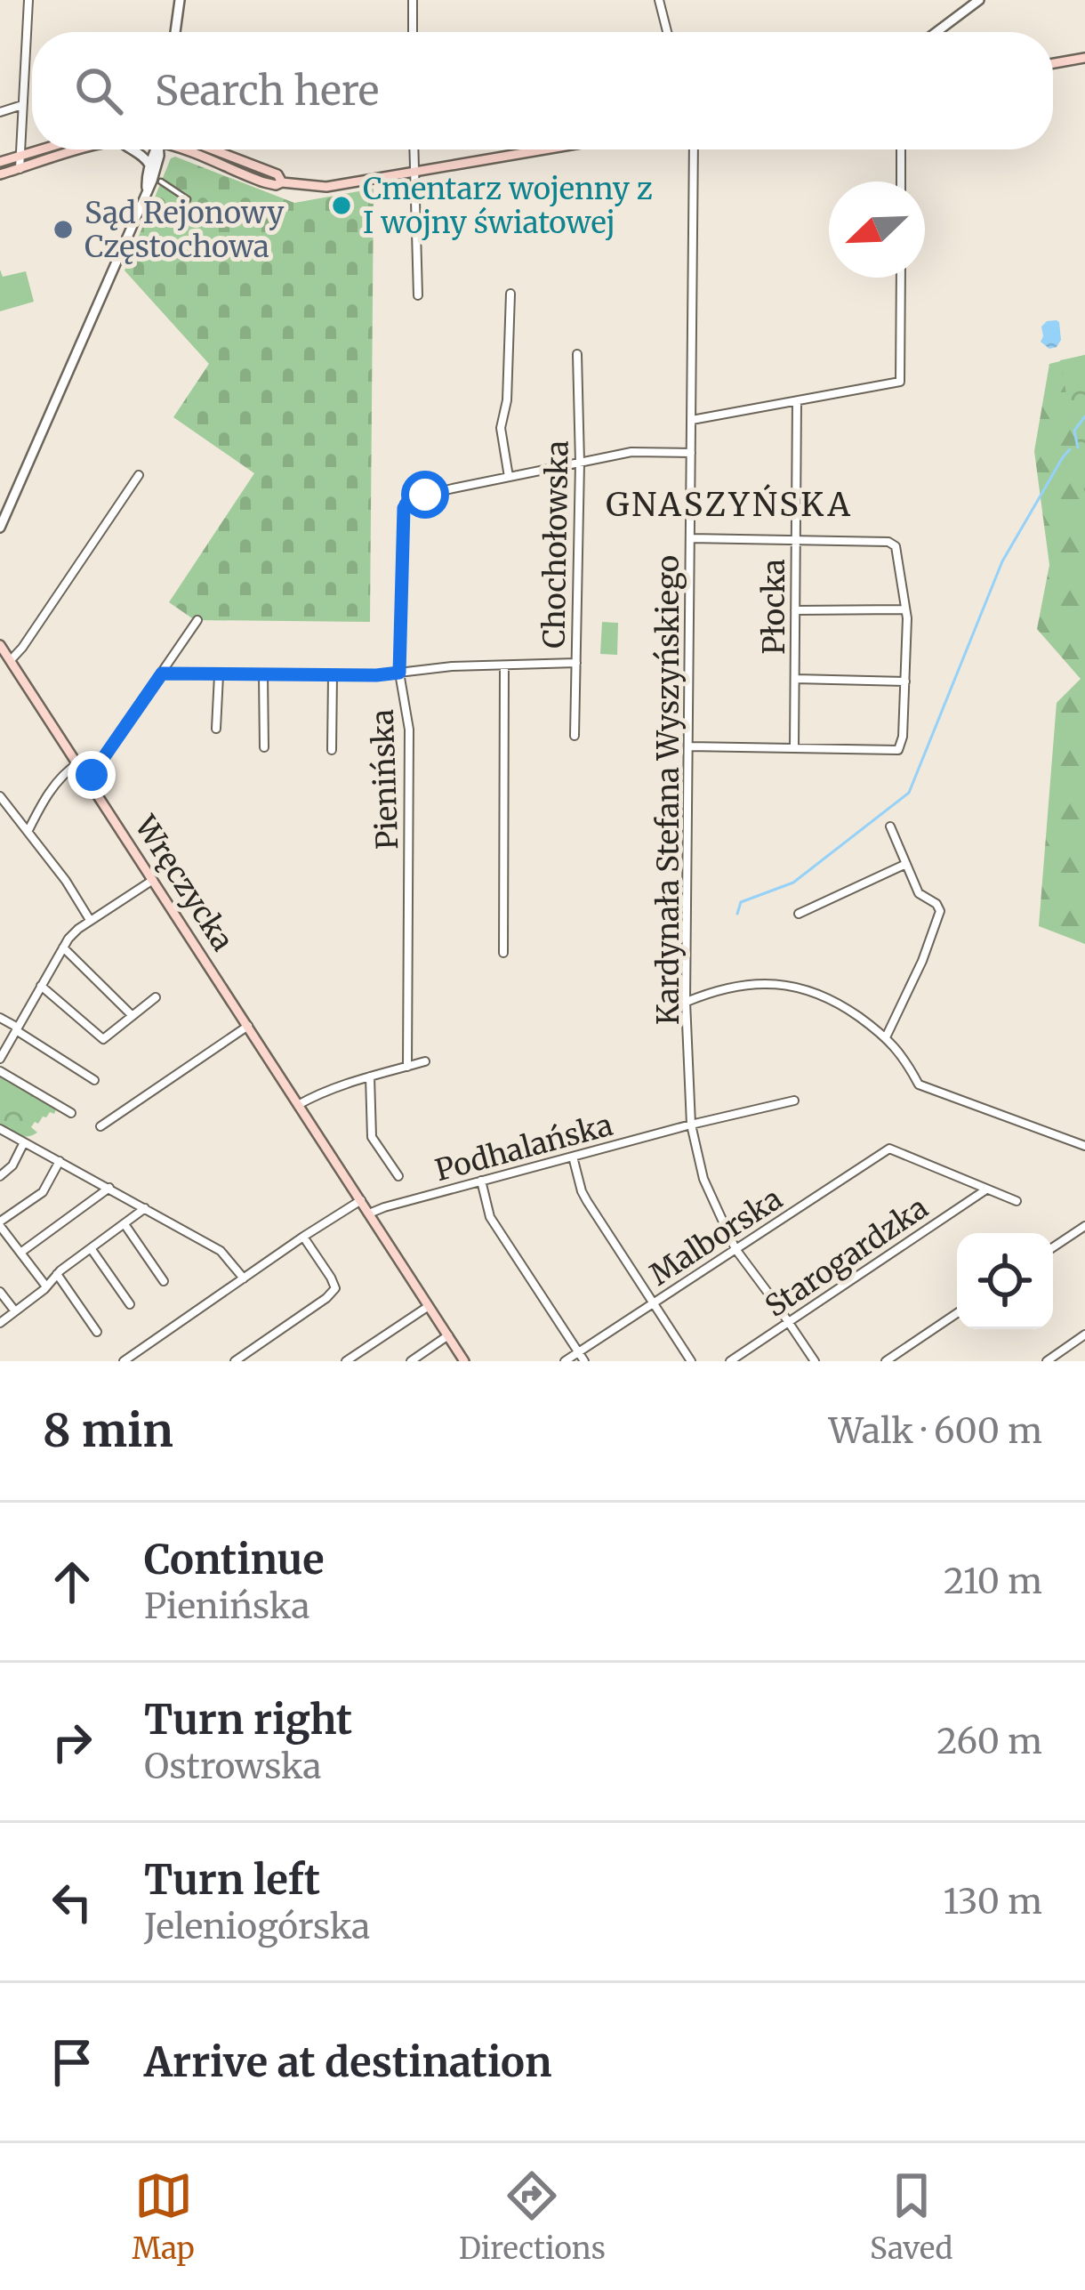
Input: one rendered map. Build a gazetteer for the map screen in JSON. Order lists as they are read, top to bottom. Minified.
{"streets":{"main road":["Wręczycka"],"street":["Chochołowska","Płocka","Pienińska","Kardynała Stefana Wyszyńskiego","Podhalańska","Malborska","Starogardzka"]},"crossings":[["Kardynała Stefana Wyszyńskiego","Podhalańska"],["Kardynała Stefana Wyszyńskiego","Malborska"],["Kardynała Stefana Wyszyńskiego","Starogardzka"],["Wręczycka","Podhalańska"],["Malborska","Starogardzka"]],"districts":["GNASZYŃSKA"],"places":["Cmentarz wojenny z I wojny światowej","Sąd Rejonowy Częstochowa"],"north":"bottom left","page":{"search":"Search here","heading":["8 min","Walk · 600 m"],"list":[["Continue","Pienińska","210 m"],["Turn right","Ostrowska","260 m"],["Turn left","Jeleniogórska","130 m"],"Arrive at destination"],"nav":["Map","Directions","Saved"]}}
